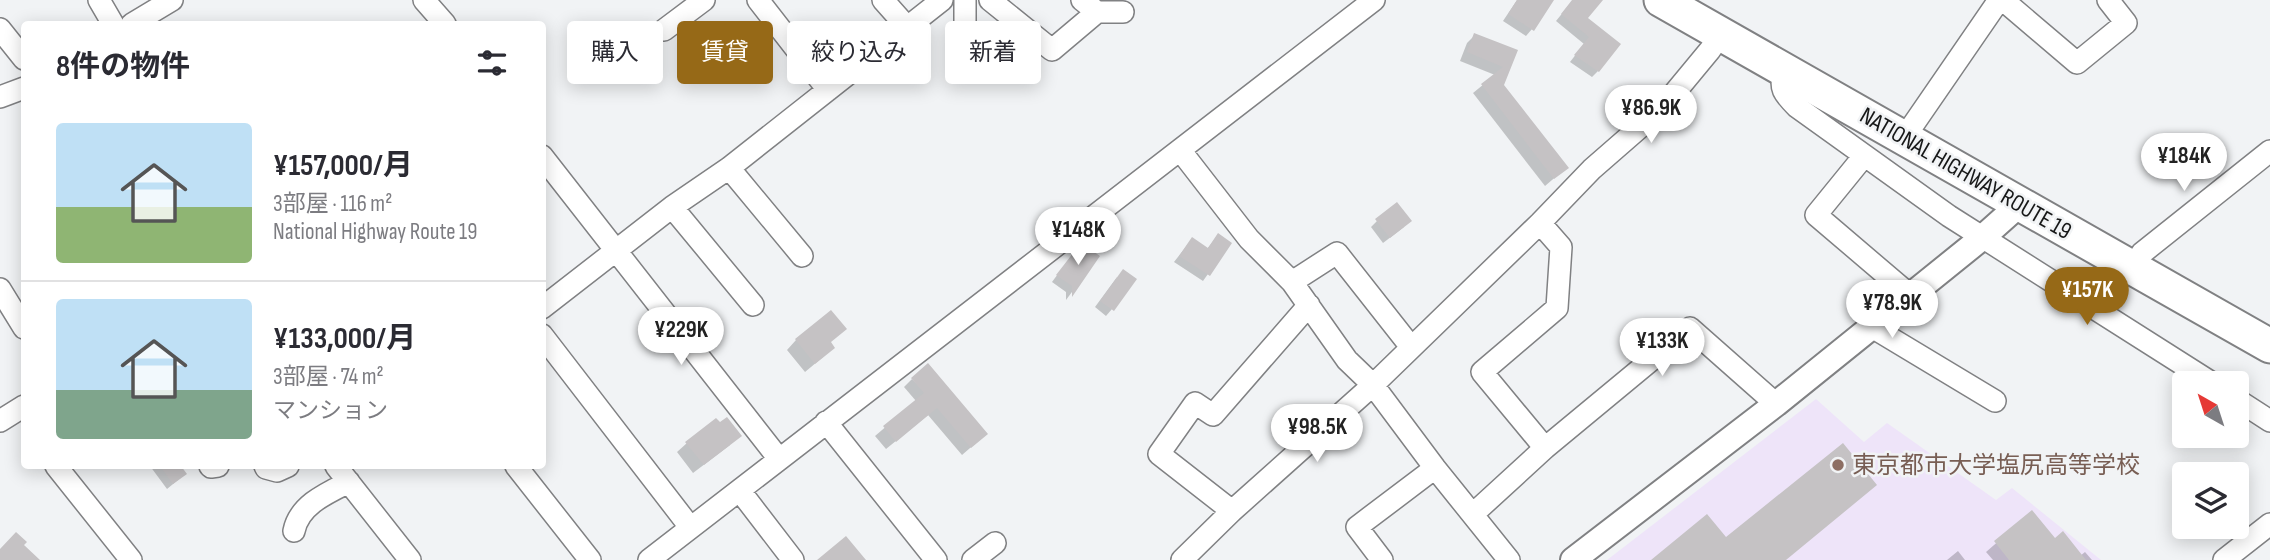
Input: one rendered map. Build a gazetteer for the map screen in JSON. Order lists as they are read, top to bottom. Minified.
{"streets":{"highway":["NATIONAL HIGHWAY ROUTE 19"]},"places":["東京都市大学塩尻高等学校"],"north":"top left","page":{"chip":["購入","賃貸","絞り込み","新着"],"heading":"8件の物件","price":["¥86.9K","¥184K","¥148K","¥157K","¥78.9K","¥229K","¥133K","¥98.5K"],"list":[{"name":"¥157,000/月","note":"3部屋 · 116 m² · National Highway Route 19"},{"name":"¥133,000/月","note":"3部屋 · 74 m² · マンション"}]}}
